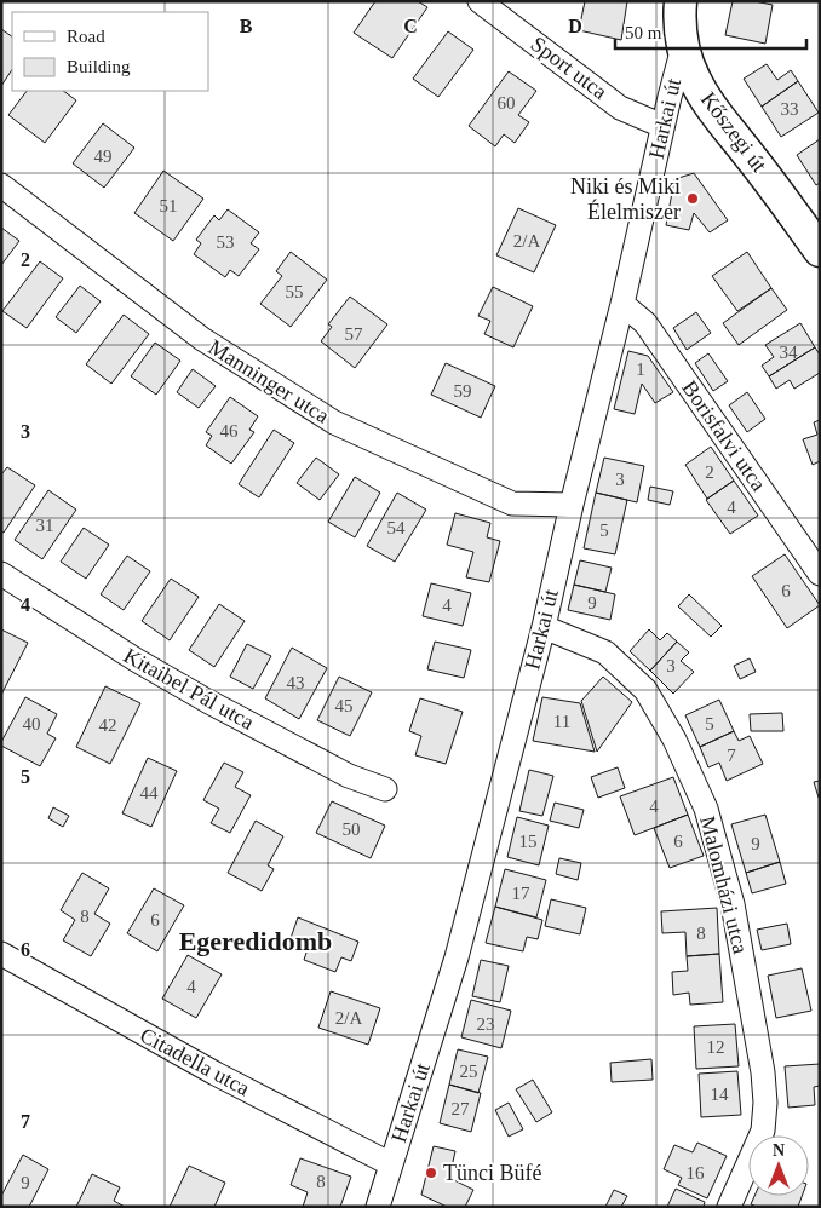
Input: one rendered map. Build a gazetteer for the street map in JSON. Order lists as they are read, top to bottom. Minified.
{"streets":{"main road":["Kőszegi út"],"street":["Sport utca","Harkai út","Manninger utca","Borisfalvi utca","Kitaibel Pál utca","Malomházi utca","Citadella utca"]},"crossings":[["Sport utca","Harkai út"],["Harkai út","Kőszegi út"],["Harkai út","Manninger utca"],["Harkai út","Borisfalvi utca"],["Harkai út","Malomházi utca"],["Harkai út","Citadella utca"]],"districts":["Egeredidomb"],"places":["Niki és Miki Élelmiszer","Tünci Büfé"],"house_numbers":["60","33","49","51","2/A","53","55","57","34","1","59","46","2","3","4","31","54","5","6","9","4","3","43","45","11","40","5","42","7","44","4","50","15","6","9","17","8","6","8","4","2/A","23","12","25","14","27","16","8","9"],"legend":["Road","Building"],"scale_bar":"50 m","north":"top","grid":{"columns":["B","C","D"],"rows":["2","3","4","5","6","7"]}}
